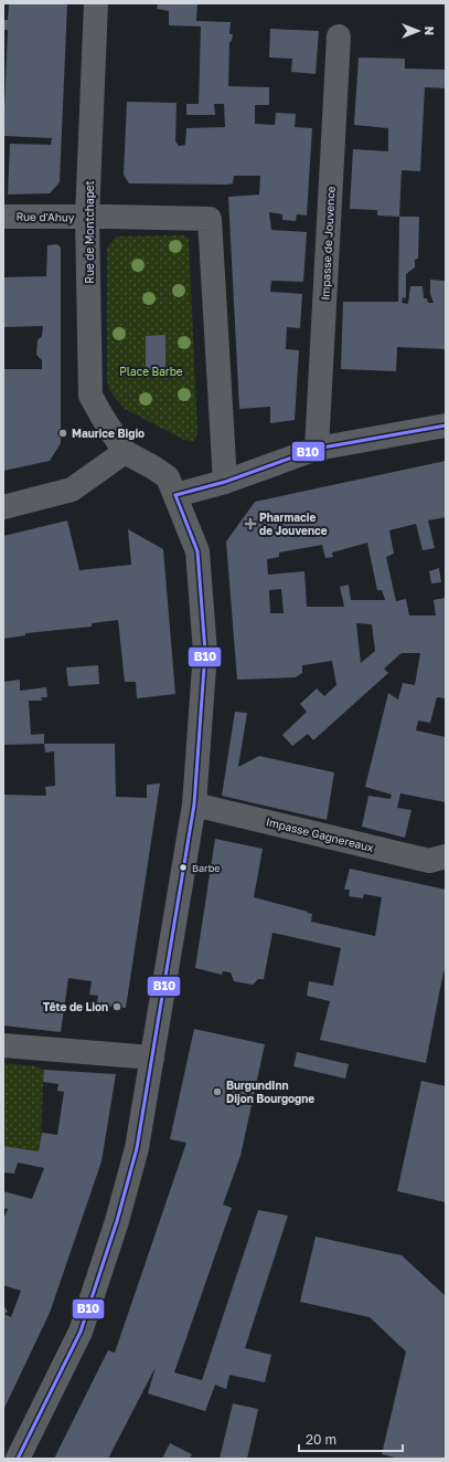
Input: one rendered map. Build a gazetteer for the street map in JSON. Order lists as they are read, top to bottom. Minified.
{"streets":{"street":["Rue d'Ahuy","Rue de Montchapet","Impasse de Jouvence","Impasse Gagnereaux"]},"crossings":[["Rue d'Ahuy","Rue de Montchapet"]],"parks":["Place Barbe"],"places":{"other":["Maurice Bigio","Barbe","Tête de Lion","BurgundInn Dijon Bourgogne"],"health":["Pharmacie de Jouvence"]},"lines":["transit line B10"],"scale_bar":"20 m","north":"right"}
